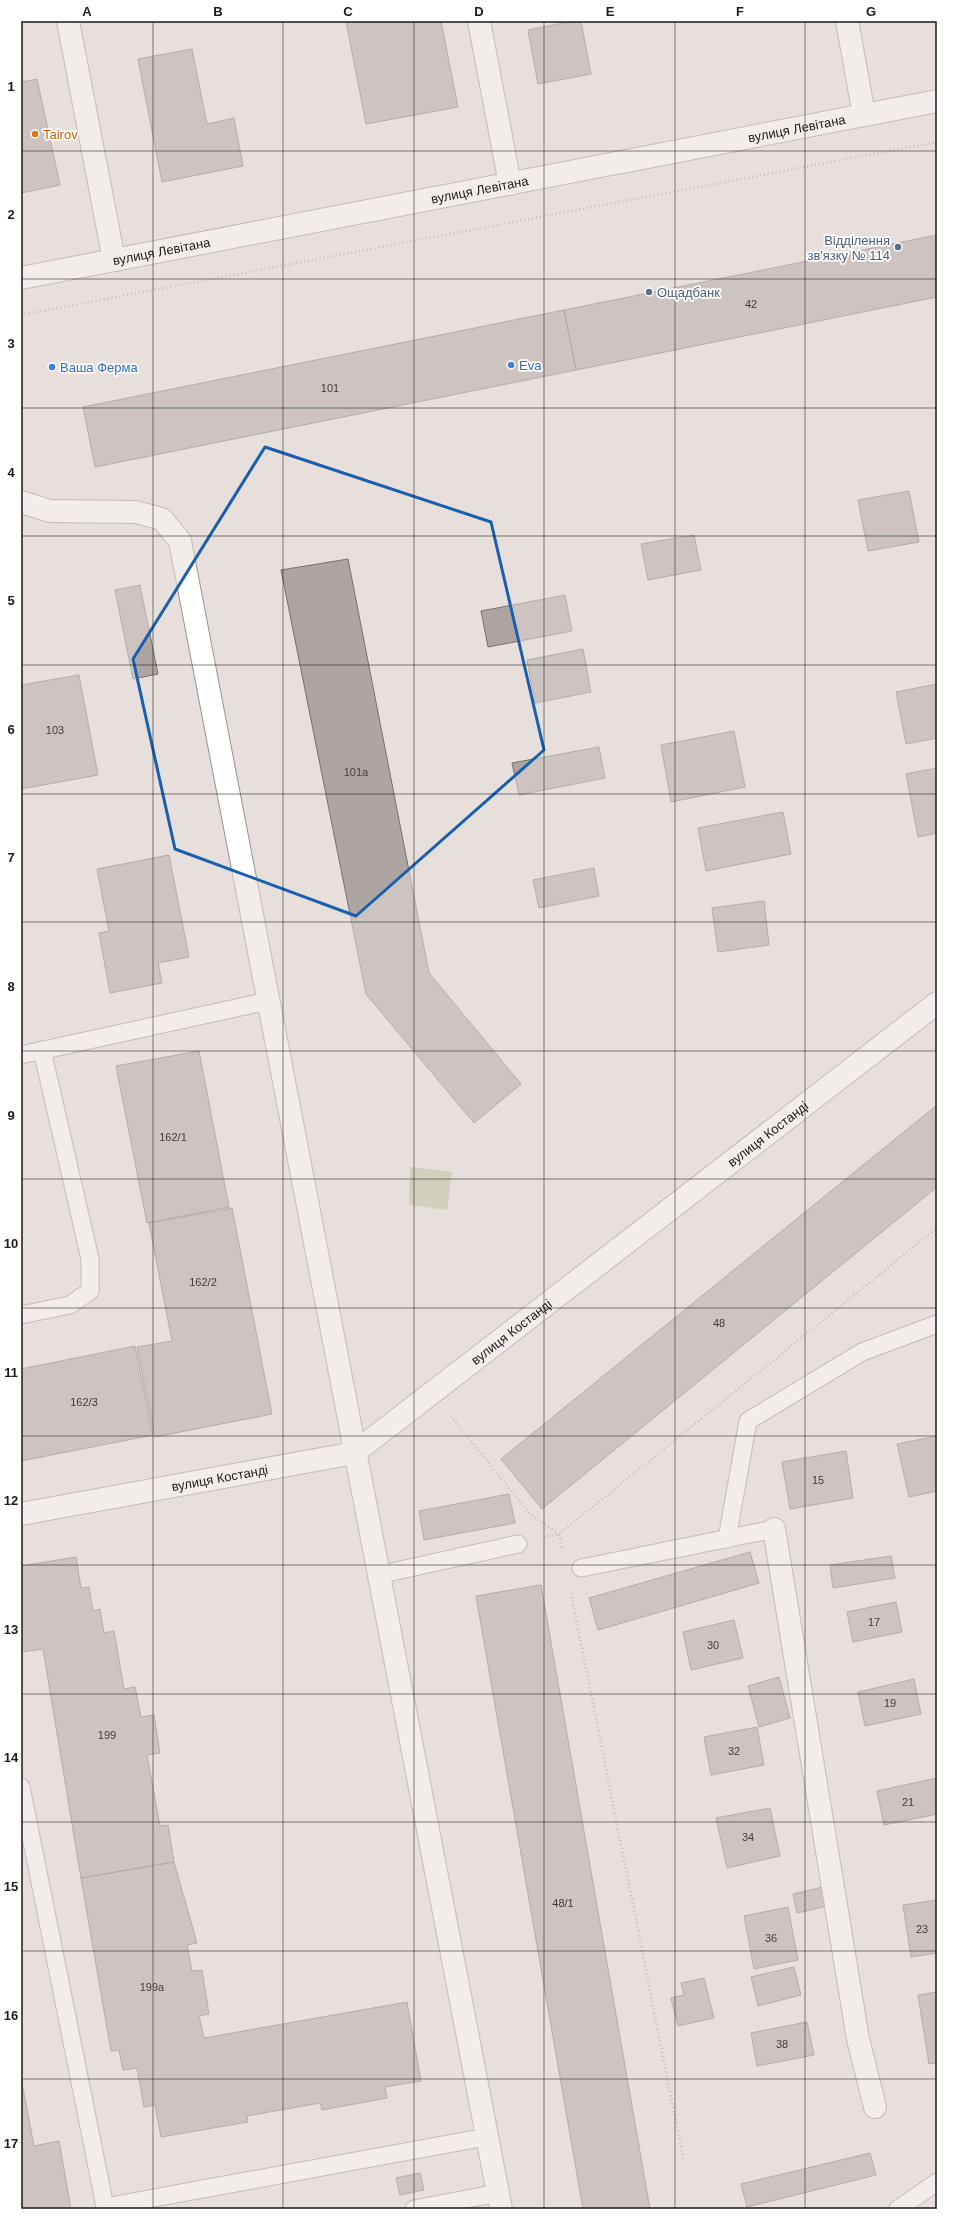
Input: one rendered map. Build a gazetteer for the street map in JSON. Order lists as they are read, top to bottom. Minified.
{"streets":{"street":["вулиця Левітана","вулиця Костанді"]},"places":["Tairov","Відділення зв'язку № 114","Ощадбанк","Eva","Ваша Ферма"],"house_numbers":["42","101","103","101а","162/1","162/2","48","162/3","15","17","30","19","199","32","21","34","48/1","23","36","199а","38"],"grid":{"columns":["A","B","C","D","E","F","G"],"rows":["1","2","3","4","5","6","7","8","9","10","11","12","13","14","15","16","17"]}}
